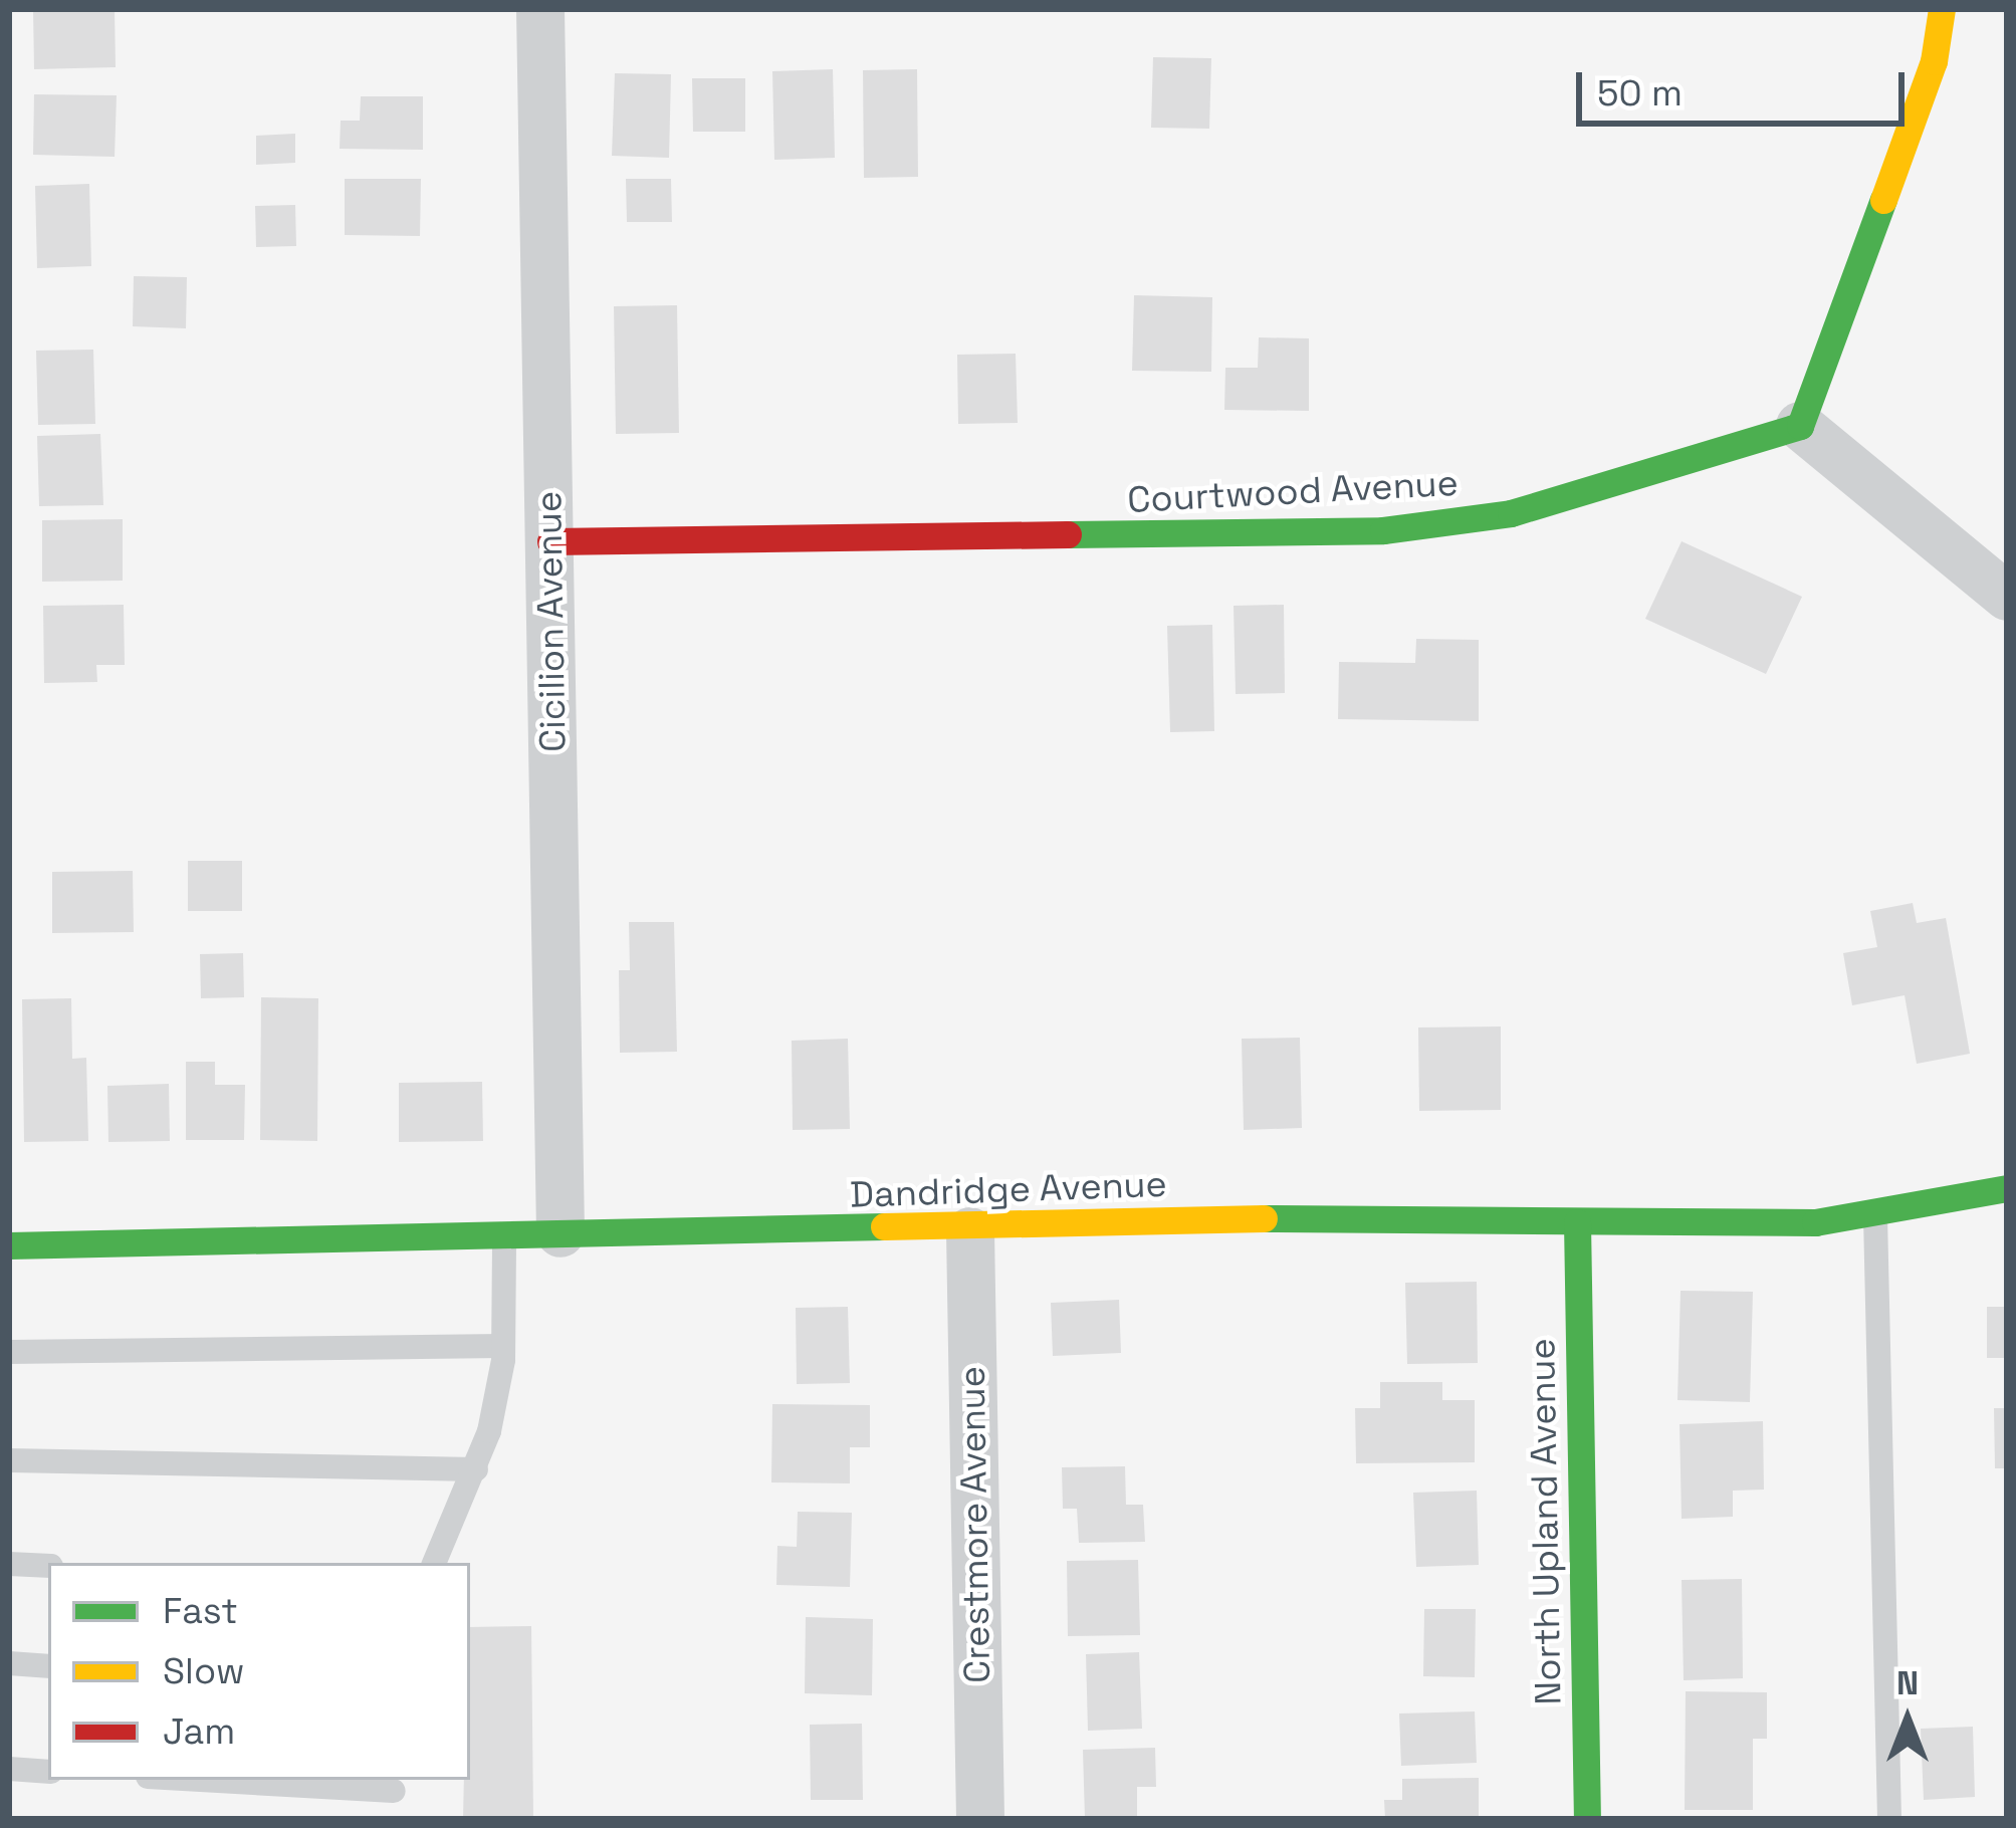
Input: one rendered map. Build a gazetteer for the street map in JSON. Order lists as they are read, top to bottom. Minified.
{"streets":{"street":["Courtwood Avenue","Cicilion Avenue","Dandridge Avenue","North Upland Avenue","Crestmore Avenue"]},"crossings":[["Courtwood Avenue","Cicilion Avenue"],["Cicilion Avenue","Dandridge Avenue"],["Dandridge Avenue","North Upland Avenue"],["Dandridge Avenue","Crestmore Avenue"]],"legend":["Fast","Slow","Jam"],"scale_bar":"50 m","north":"top"}
